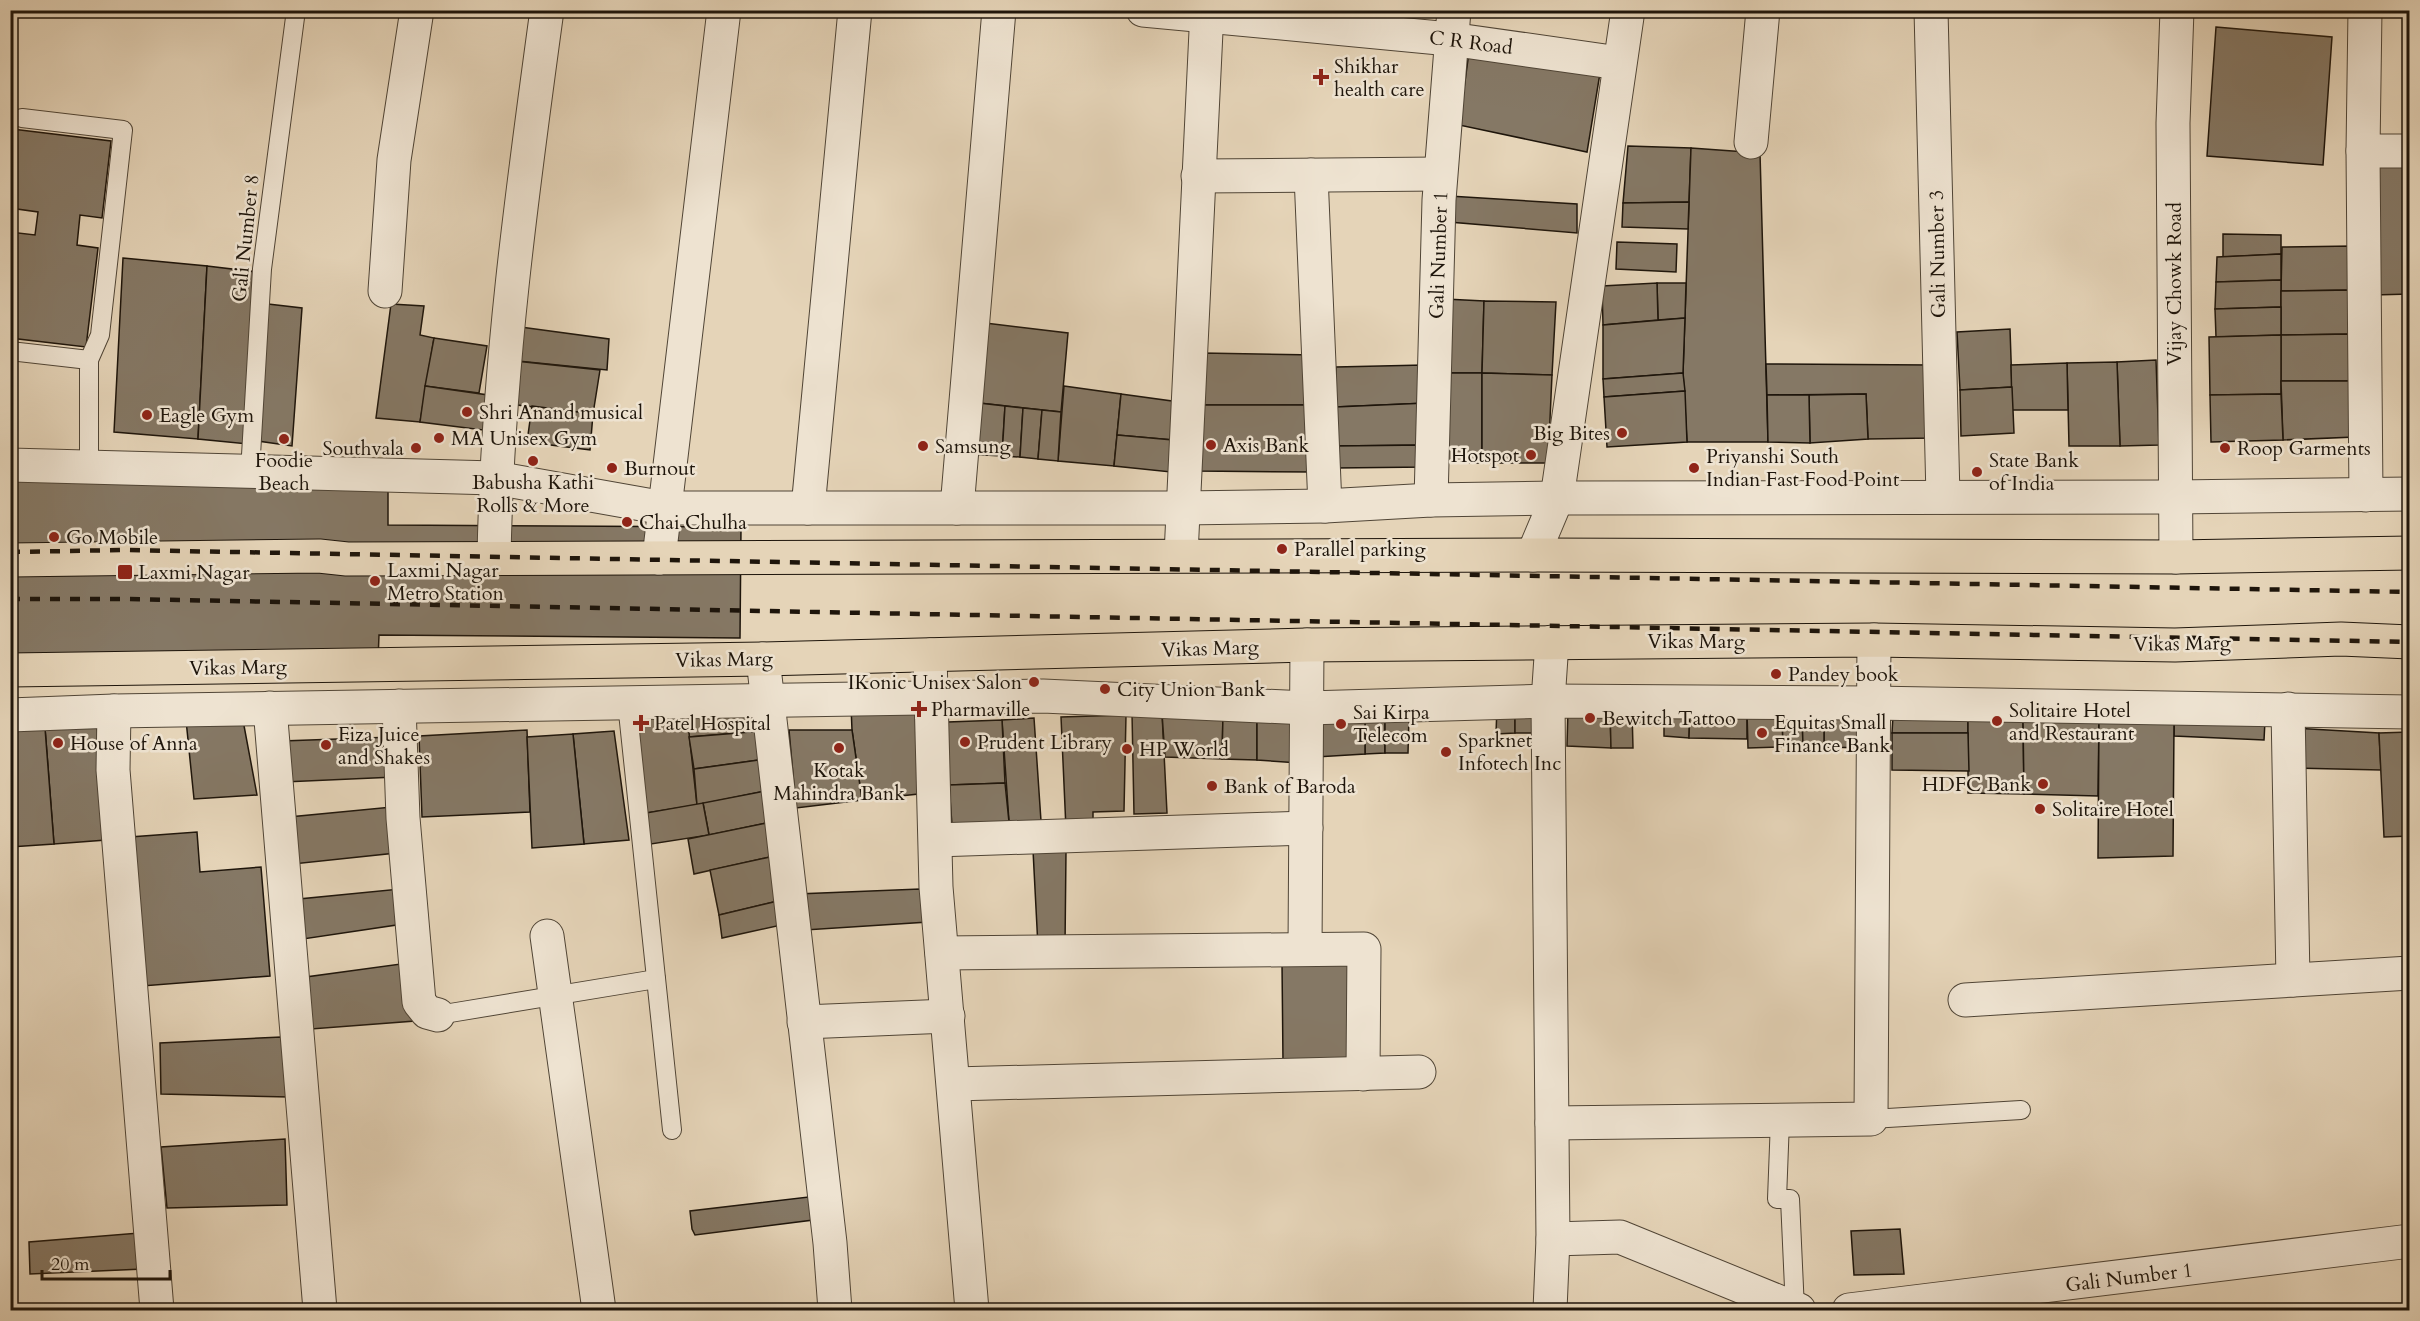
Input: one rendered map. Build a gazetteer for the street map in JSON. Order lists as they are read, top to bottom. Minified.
{"streets":{"main road":["Vikas Marg"],"street":["C R Road","Gali Number 3","Gali Number 1","Vijay Chowk Road"],"lane":["Gali Number 8"]},"crossings":[["C R Road","Gali Number 1"]],"places":{"health":["Shikhar health care","Pharmaville","Patel Hospital"],"other":["Shri Anand musical","Eagle Gym","Big Bites","MA Unisex Gym","Foodie Beach","Axis Bank","Samsung","Southvala","Roop Garments","Hotspot","Babusha Kathi Rolls & More","Burnout","Priyanshi South Indian Fast Food Point","State Bank of India","Chai Chulha","Go Mobile","Parallel parking","Laxmi Nagar Metro Station","Pandey book","IKonic Unisex Salon","City Union Bank","Bewitch Tattoo","Solitaire Hotel and Restaurant","Sai Kirpa Telecom","Equitas Small Finance Bank","Prudent Library","House of Anna","Fiza Juice and Shakes","Kotak Mahindra Bank","HP World","Sparknet Infotech Inc","HDFC Bank","Bank of Baroda","Solitaire Hotel"],"transit":["Laxmi Nagar"]},"scale_bar":"20 m"}
